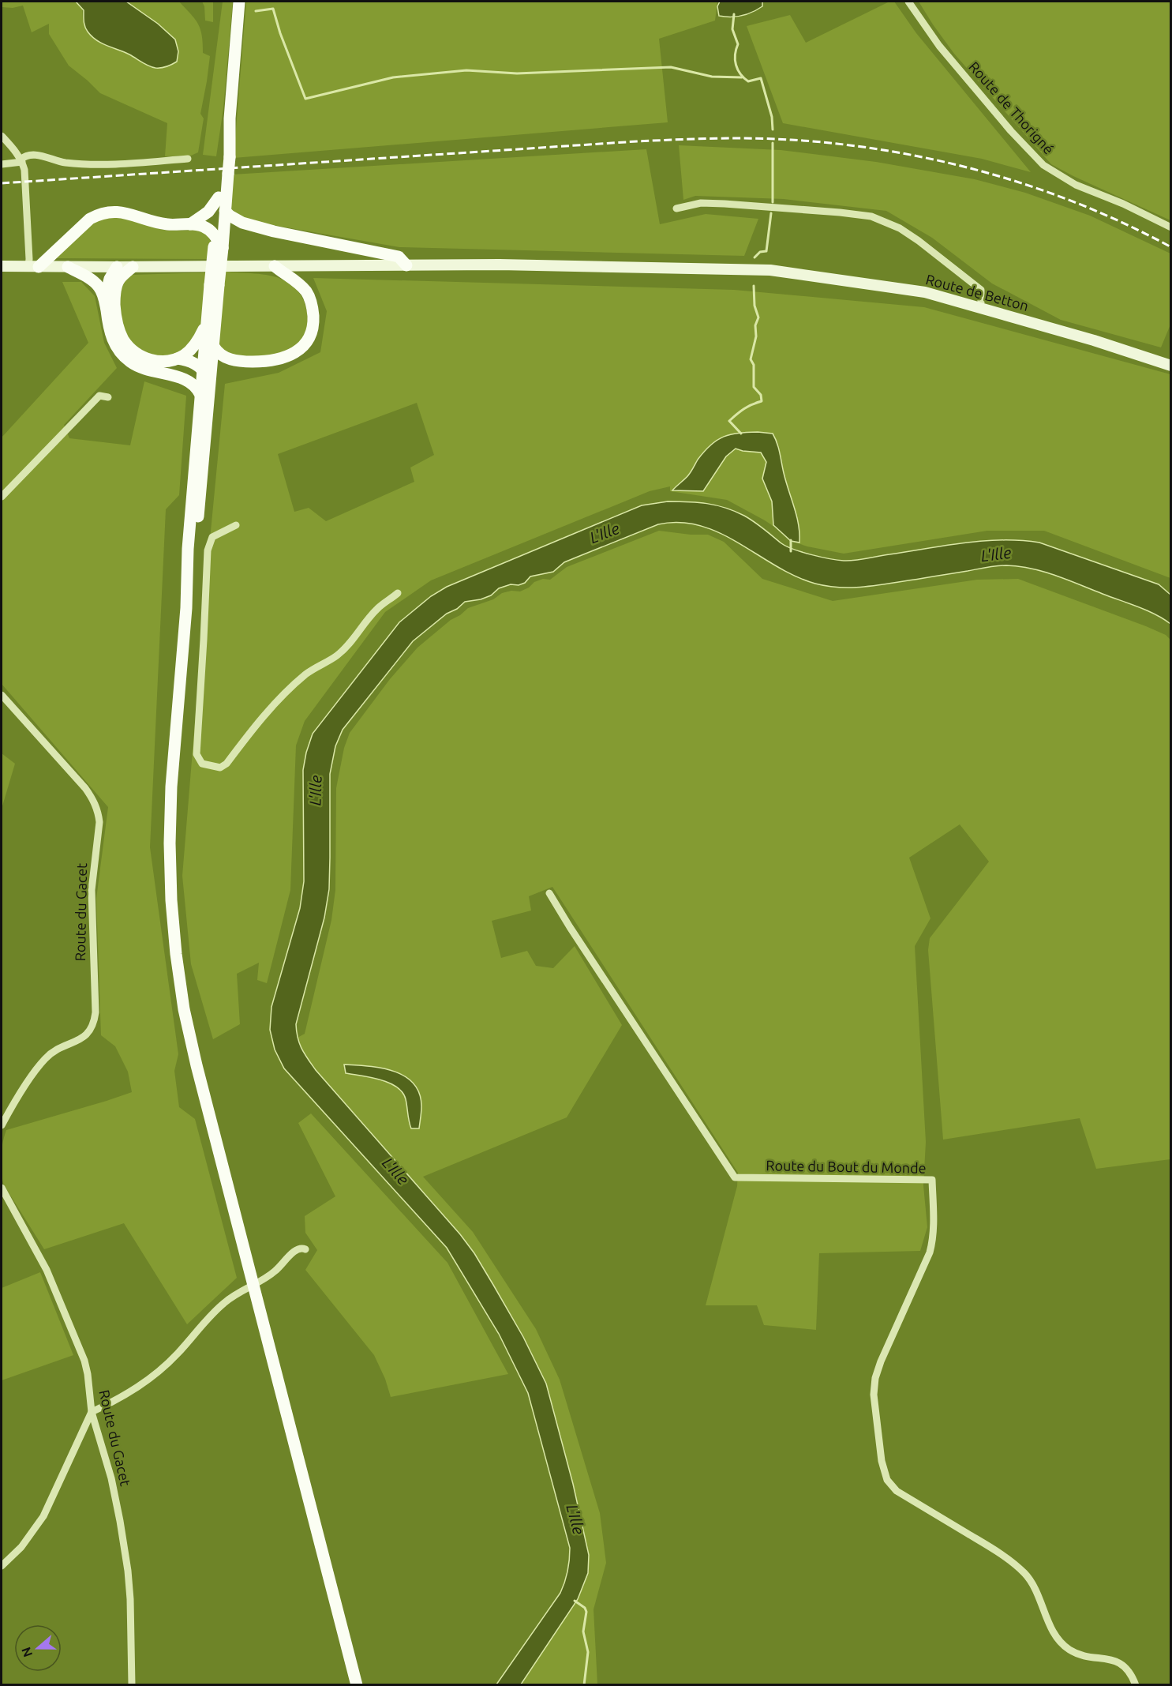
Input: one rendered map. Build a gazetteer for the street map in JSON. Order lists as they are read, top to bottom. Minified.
{"streets":{"main road":["Route de Betton"],"street":["Route de Thorigné","Route du Gacet","Route du Bout du Monde"]},"water":["L'Ille"],"north":"left"}
